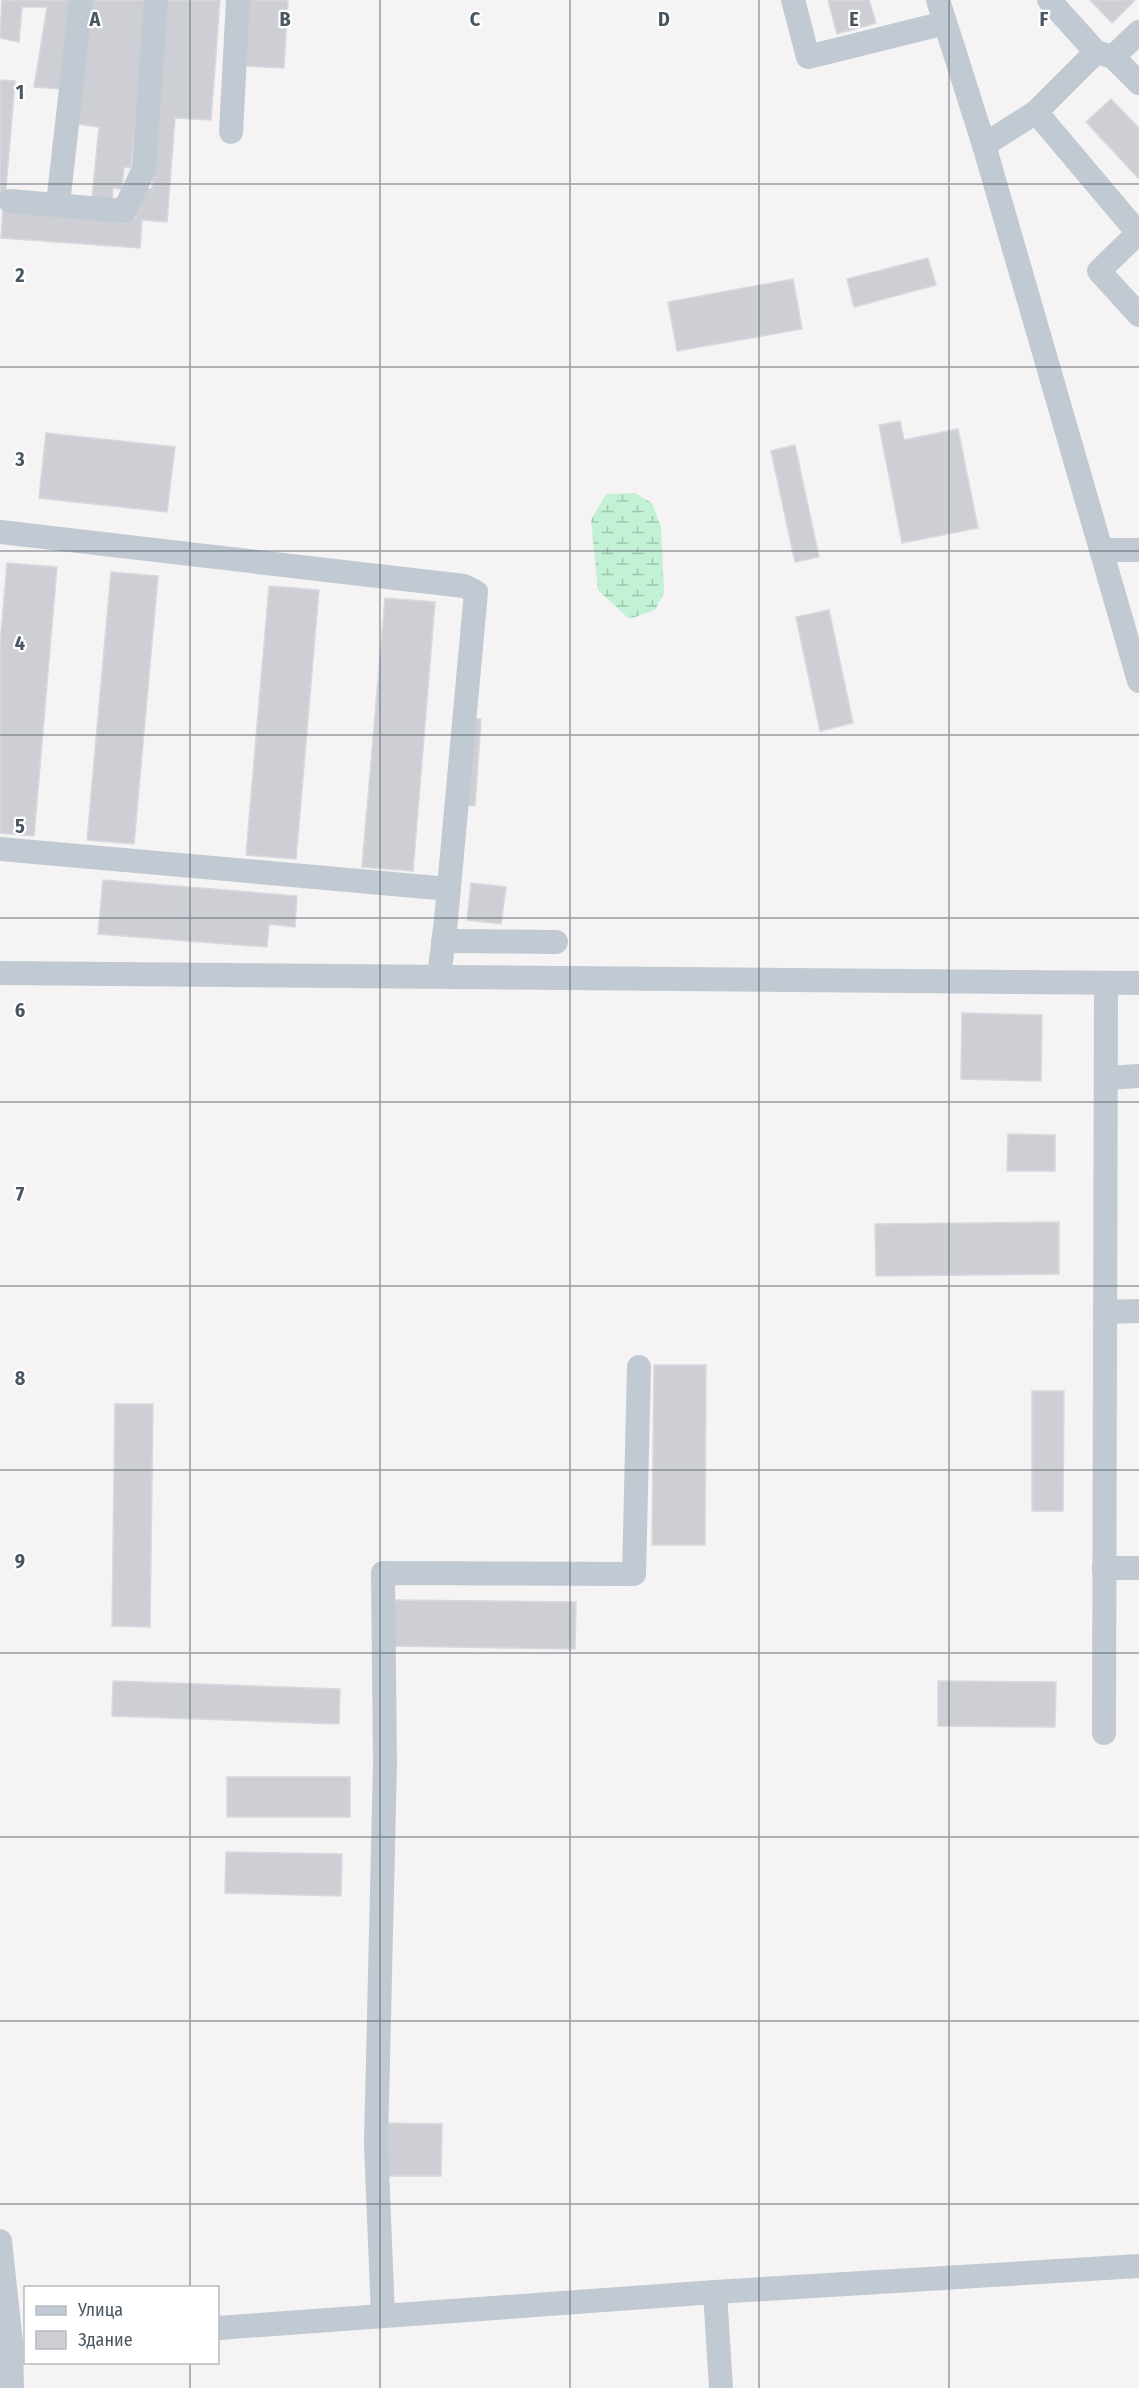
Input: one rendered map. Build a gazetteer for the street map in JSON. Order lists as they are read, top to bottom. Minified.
{"legend":["Улица","Здание"],"grid":{"columns":["A","B","C","D","E","F"],"rows":["1","2","3","4","5","6","7","8","9"]}}
